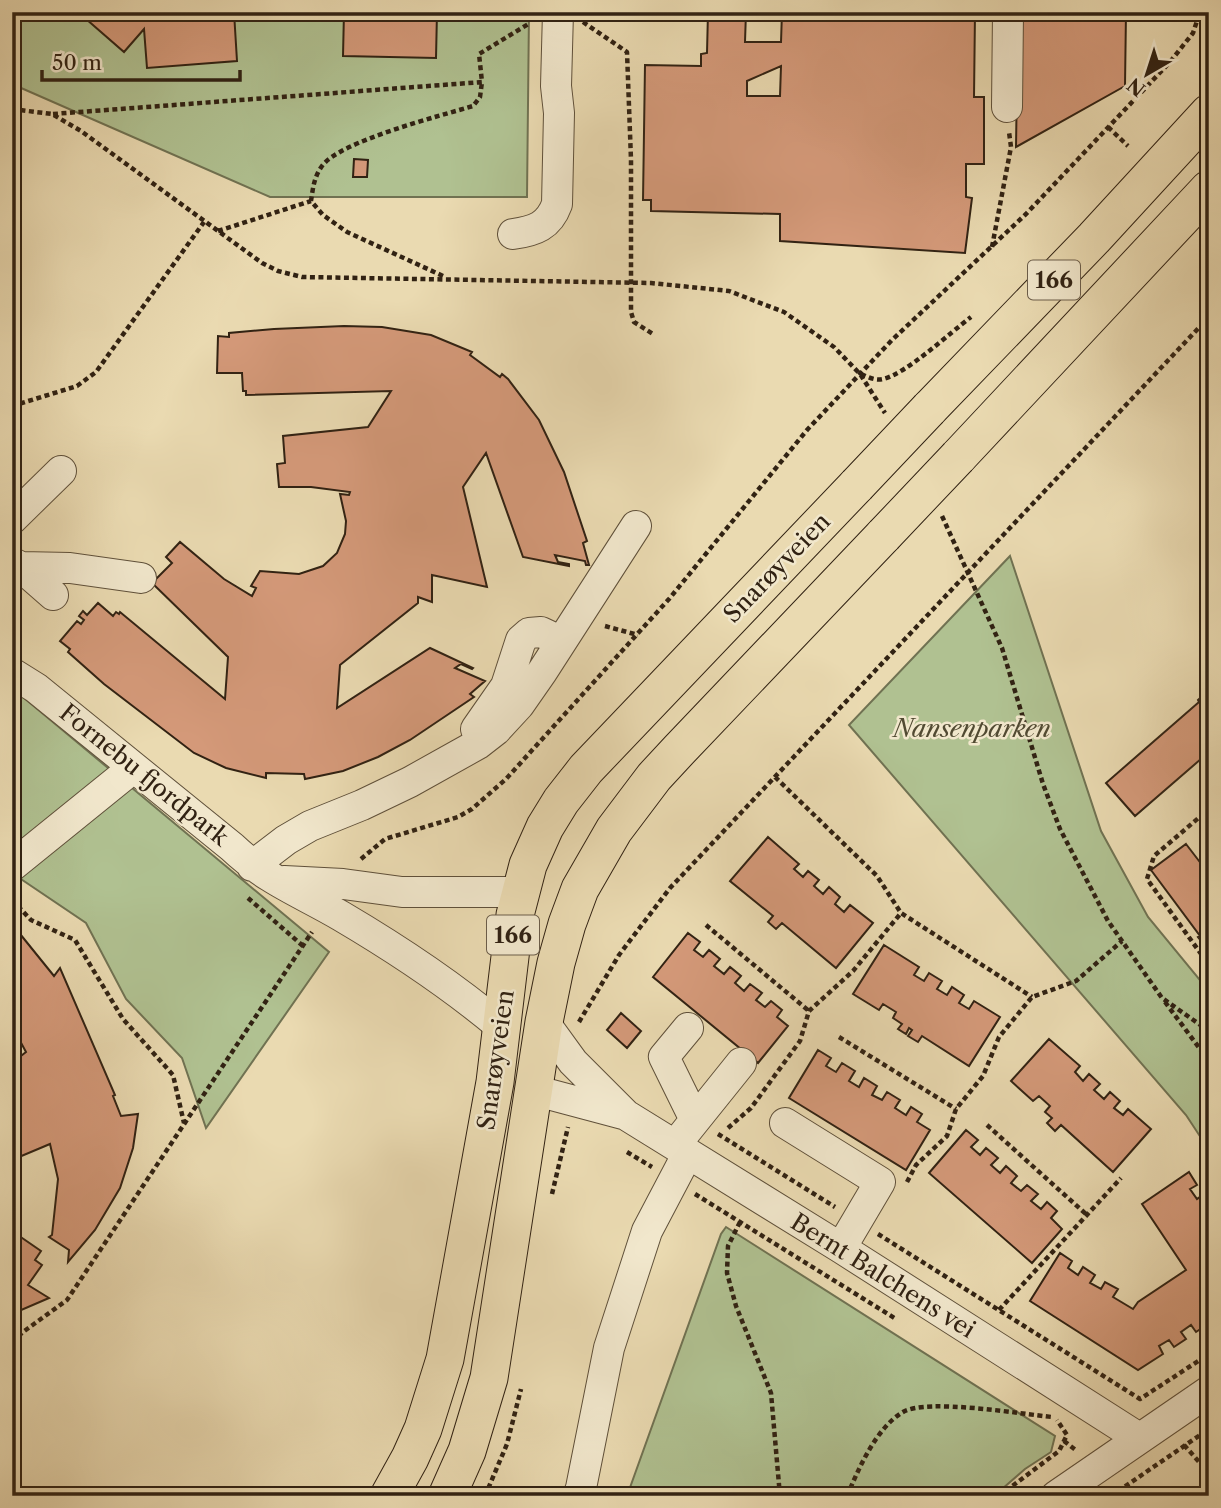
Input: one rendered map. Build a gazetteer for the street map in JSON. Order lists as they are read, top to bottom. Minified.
{"streets":{"main road":["166","Snarøyveien"],"street":["Fornebu fjordpark","Bernt Balchens vei"]},"crossings":[["Snarøyveien","Fornebu fjordpark"],["Snarøyveien","Bernt Balchens vei"]],"parks":["Nansenparken"],"scale_bar":"50 m","north":"bottom left"}
